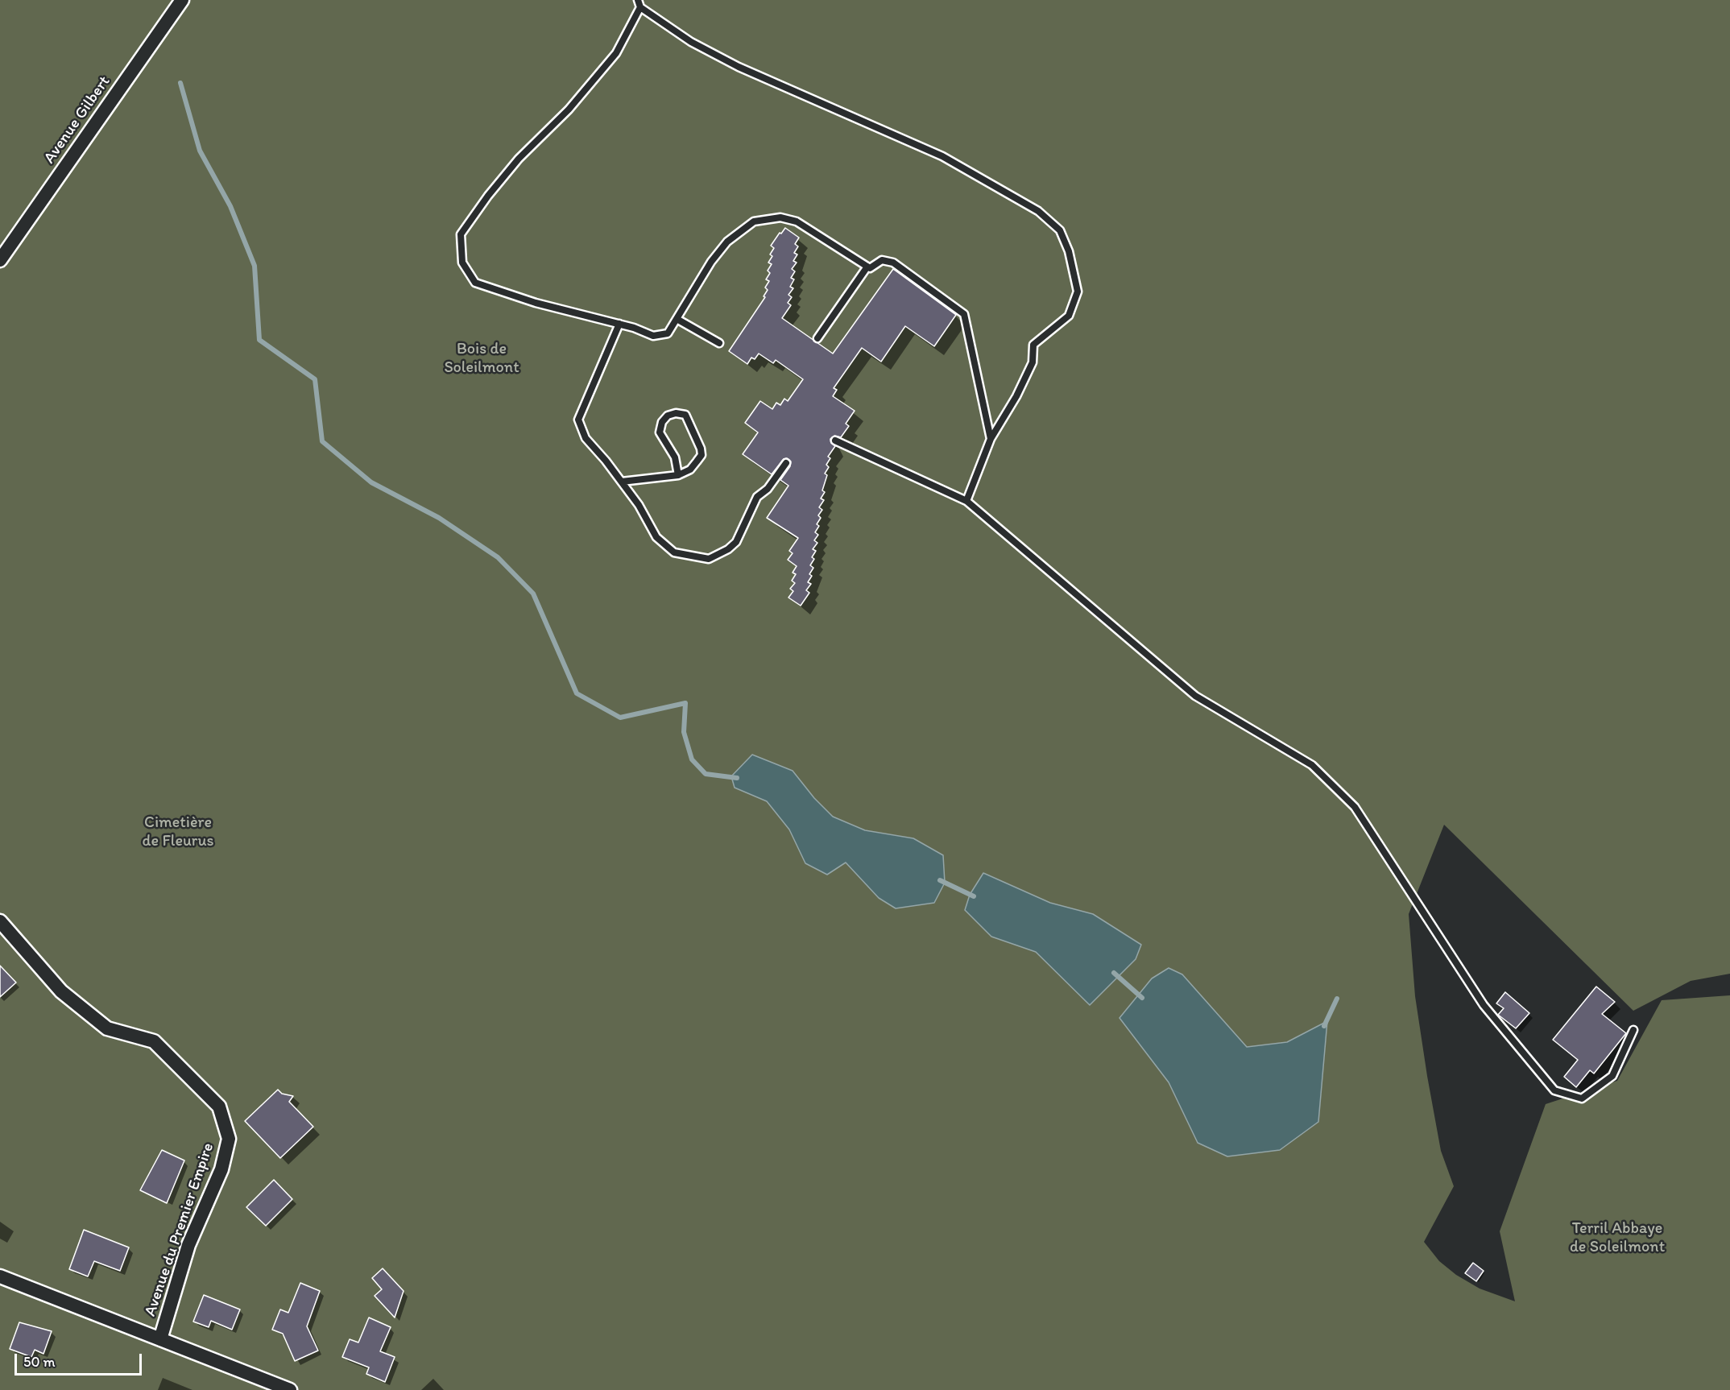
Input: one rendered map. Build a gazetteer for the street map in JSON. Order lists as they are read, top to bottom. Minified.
{"streets":{"street":["Avenue Gilbert","Avenue du Premier Empire"]},"parks":["Bois de Soleilmont","Cimetière de Fleurus","Terril Abbaye de Soleilmont"],"scale_bar":"50 m"}
